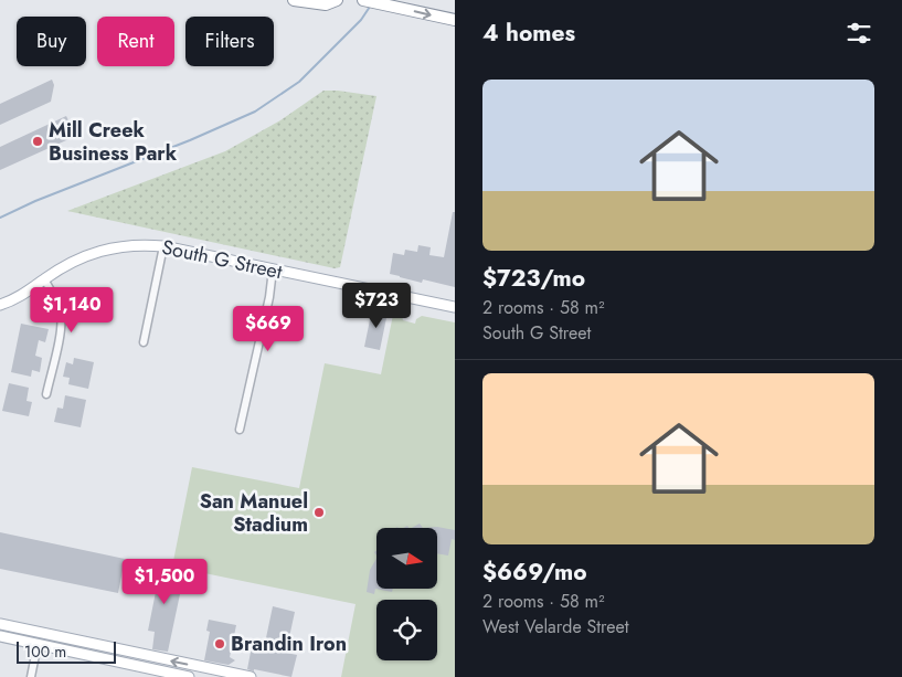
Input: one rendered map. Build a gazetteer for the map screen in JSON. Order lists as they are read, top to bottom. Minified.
{"streets":{"main road":["South G Street"]},"places":["Mill Creek Business Park","San Manuel Stadium","Brandin Iron"],"scale_bar":"100 m","north":"right","page":{"heading":"4 homes","chip":["Buy","Rent","Filters"],"list":[{"name":"$723/mo","note":"2 rooms · 58 m² · South G Street"},{"name":"$669/mo","note":"2 rooms · 58 m² · West Velarde Street"}],"price":["$723","$1,140","$669","$1,500"],"scale":"100 m"}}
